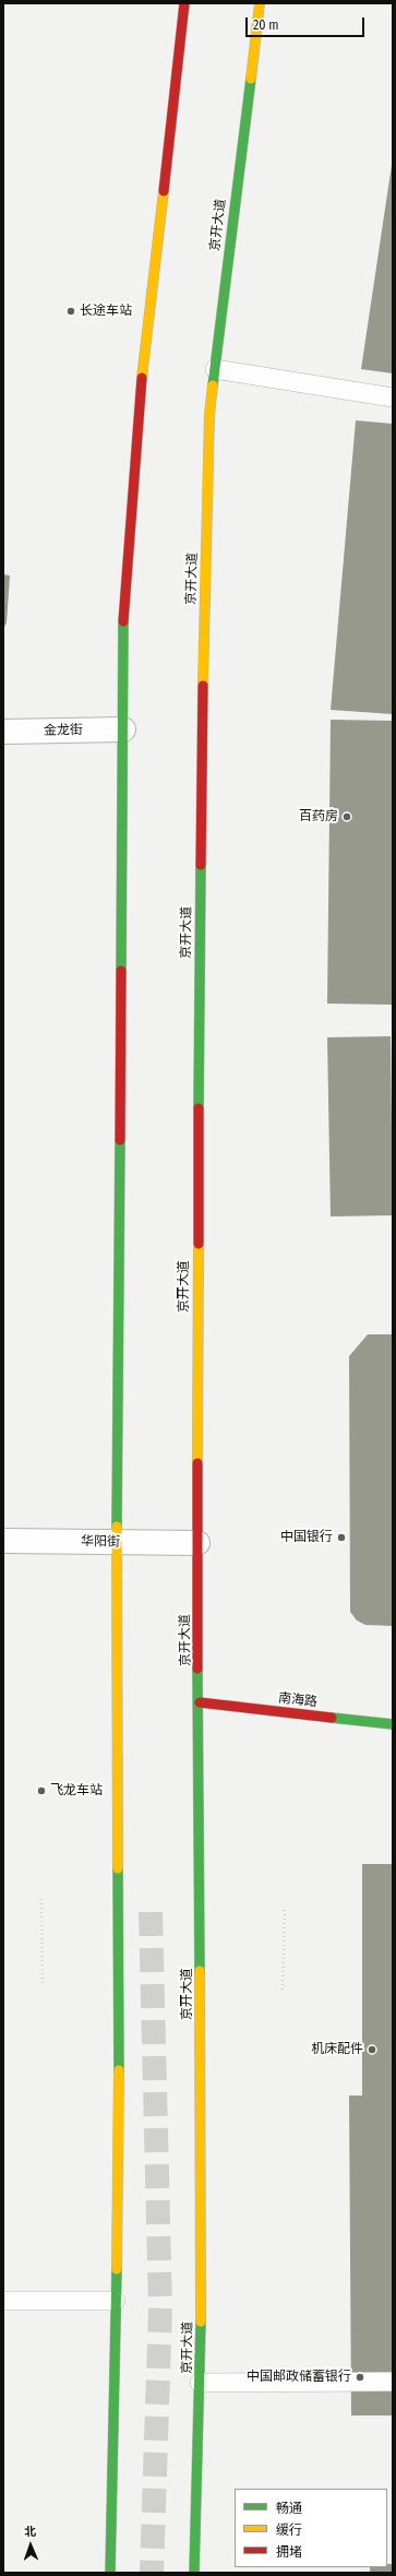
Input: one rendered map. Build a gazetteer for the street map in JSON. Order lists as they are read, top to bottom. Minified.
{"streets":{"main road":["京开大道","南海路"],"street":["金龙街","华阳街"]},"crossings":[["京开大道","华阳街"],["京开大道","南海路"]],"places":["长途车站","百药房","中国银行","飞龙车站","机床配件","中国邮政储蓄银行"],"legend":["畅通","缓行","拥堵"],"scale_bar":"20 m","north":"top"}
